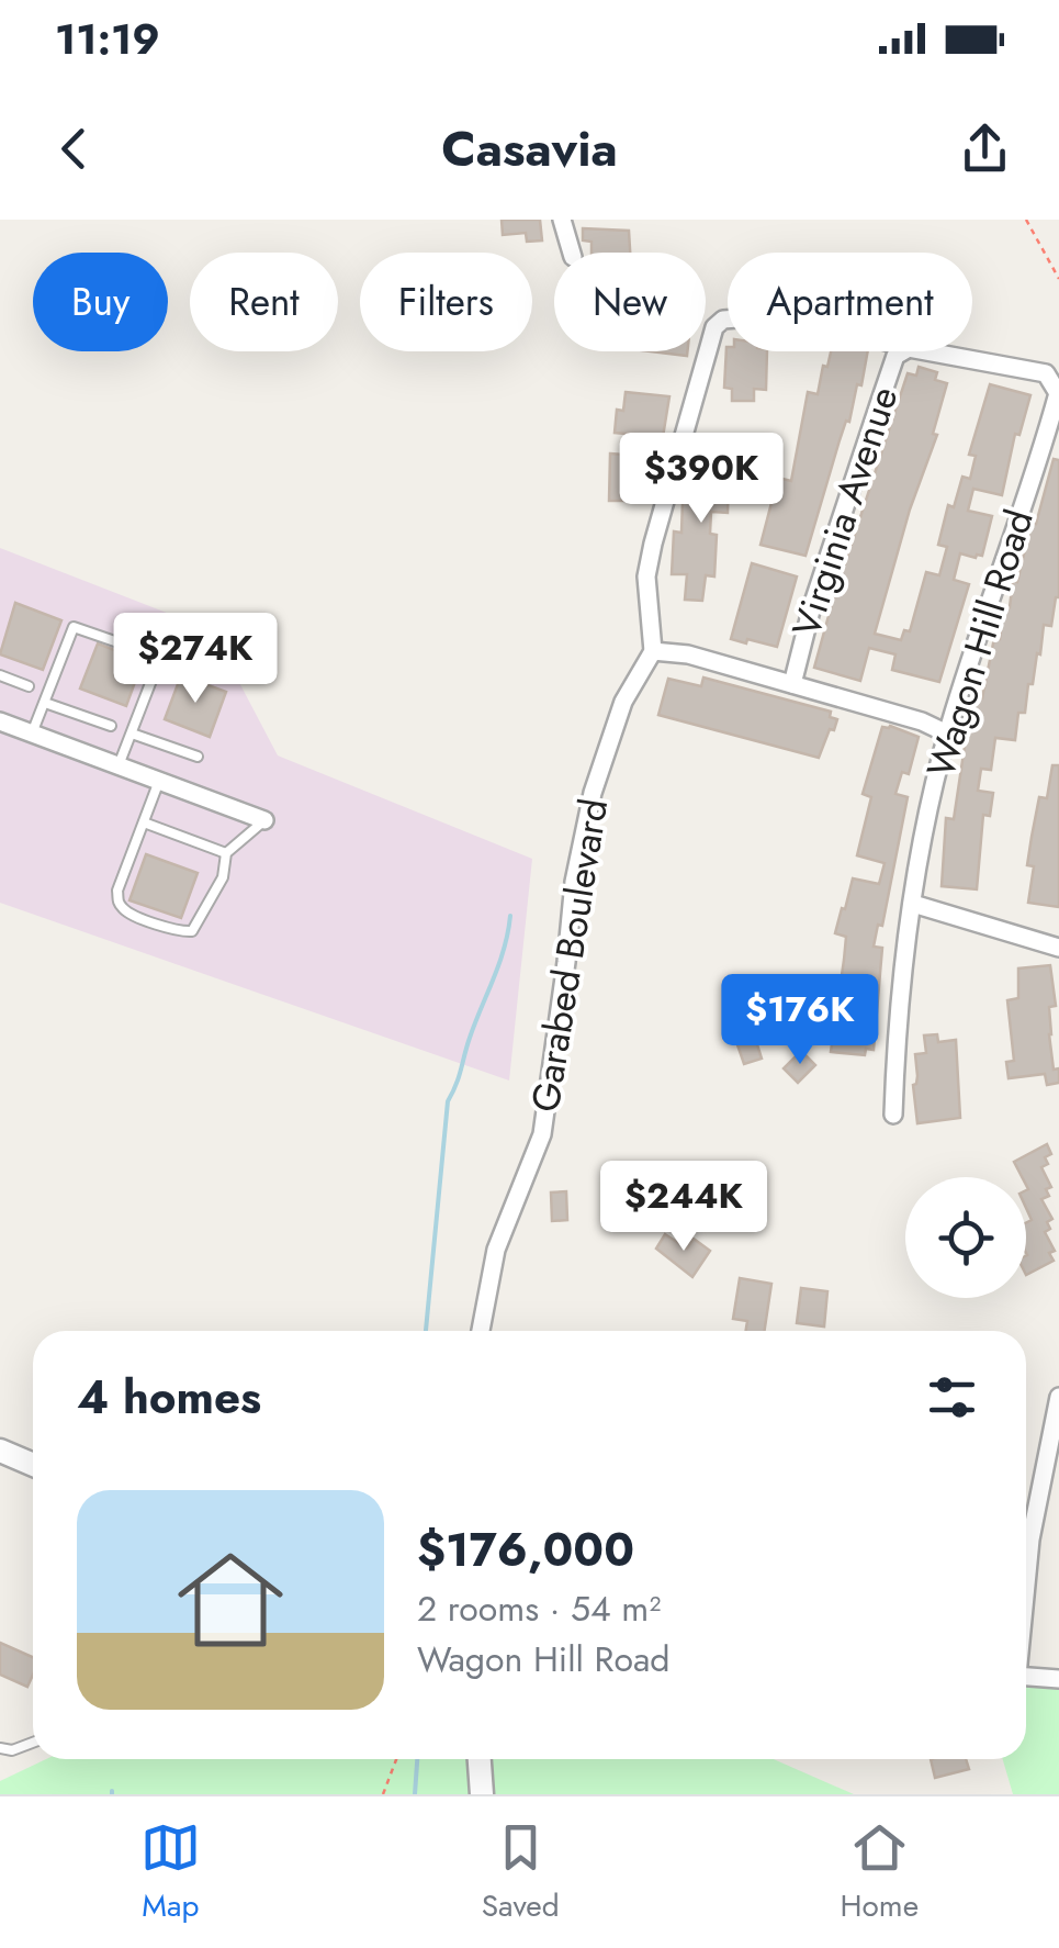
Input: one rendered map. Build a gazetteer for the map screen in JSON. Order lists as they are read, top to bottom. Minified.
{"streets":{"street":["Virginia Avenue","Wagon Hill Road","Garabed Boulevard"]},"crossings":[["Wagon Hill Road","Garabed Boulevard"]],"page":{"status":"11:19","header":"Casavia","chip":["Buy","Rent","Filters","New","Apartment"],"price":["$390K","$274K","$176K","$244K"],"heading":"4 homes","list":[{"name":"$176,000","note":"2 rooms · 54 m² · Wagon Hill Road"}],"tabs":["Map","Saved","Home"]}}
